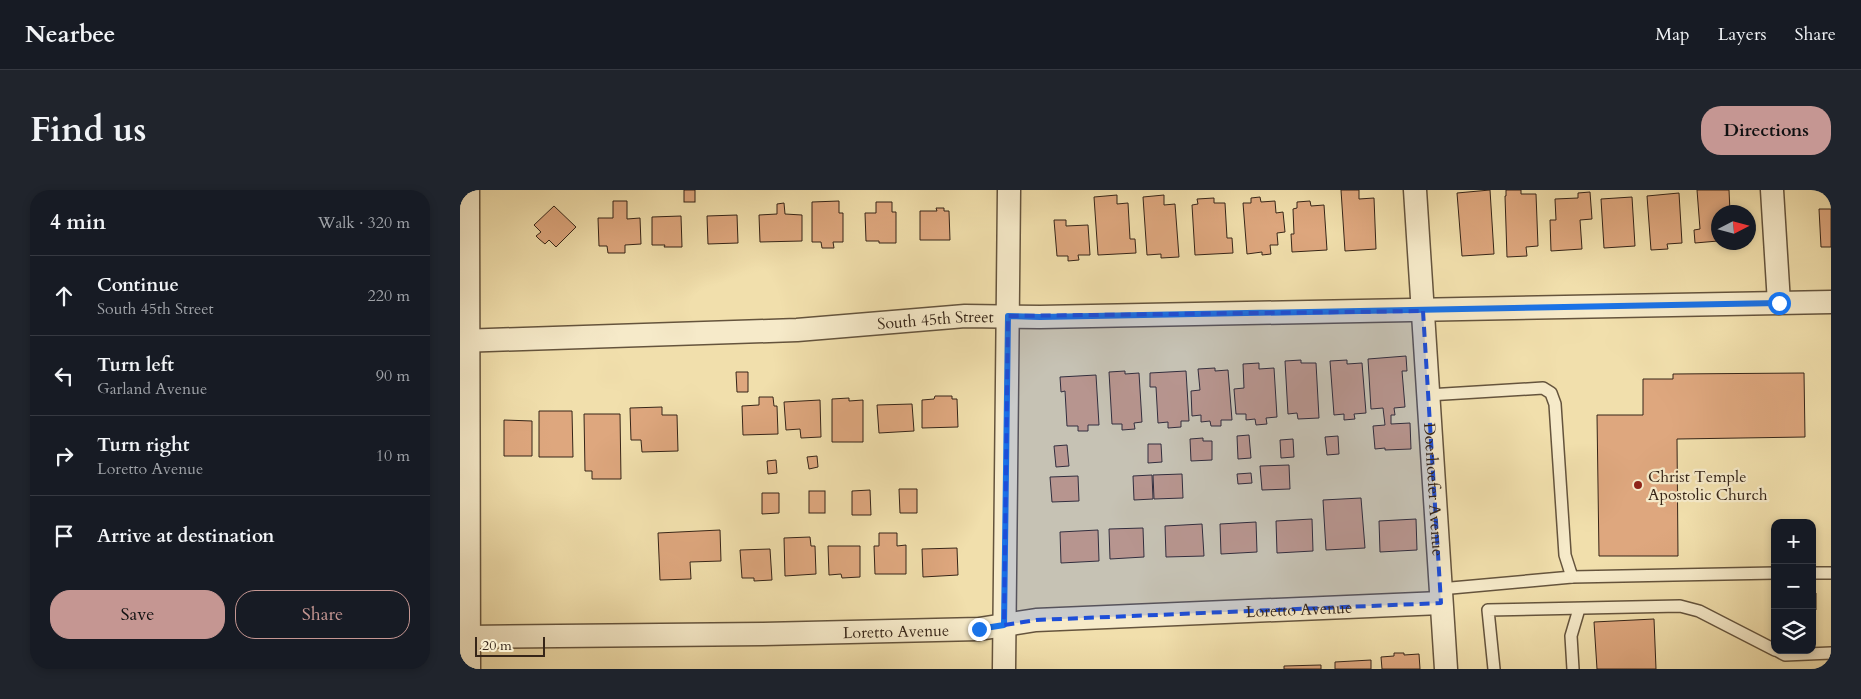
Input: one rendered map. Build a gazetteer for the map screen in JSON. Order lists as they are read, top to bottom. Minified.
{"streets":{"street":["South 45th Street","Doerhoefer Avenue","Loretto Avenue"]},"crossings":[["South 45th Street","Doerhoefer Avenue"],["Doerhoefer Avenue","Loretto Avenue"]],"places":["Christ Temple Apostolic Church"],"scale_bar":"20 m","north":"right","page":{"header":"Nearbee","nav":["Map","Layers","Share"],"title":"Find us","buttons":["Directions",["Save","Share"]],"heading":["4 min","Walk · 320 m"],"list":[["Continue","South 45th Street","220 m"],["Turn left","Garland Avenue","90 m"],["Turn right","Loretto Avenue","10 m"],"Arrive at destination"],"map_buttons":["+","−"],"scale":"20 m"}}
